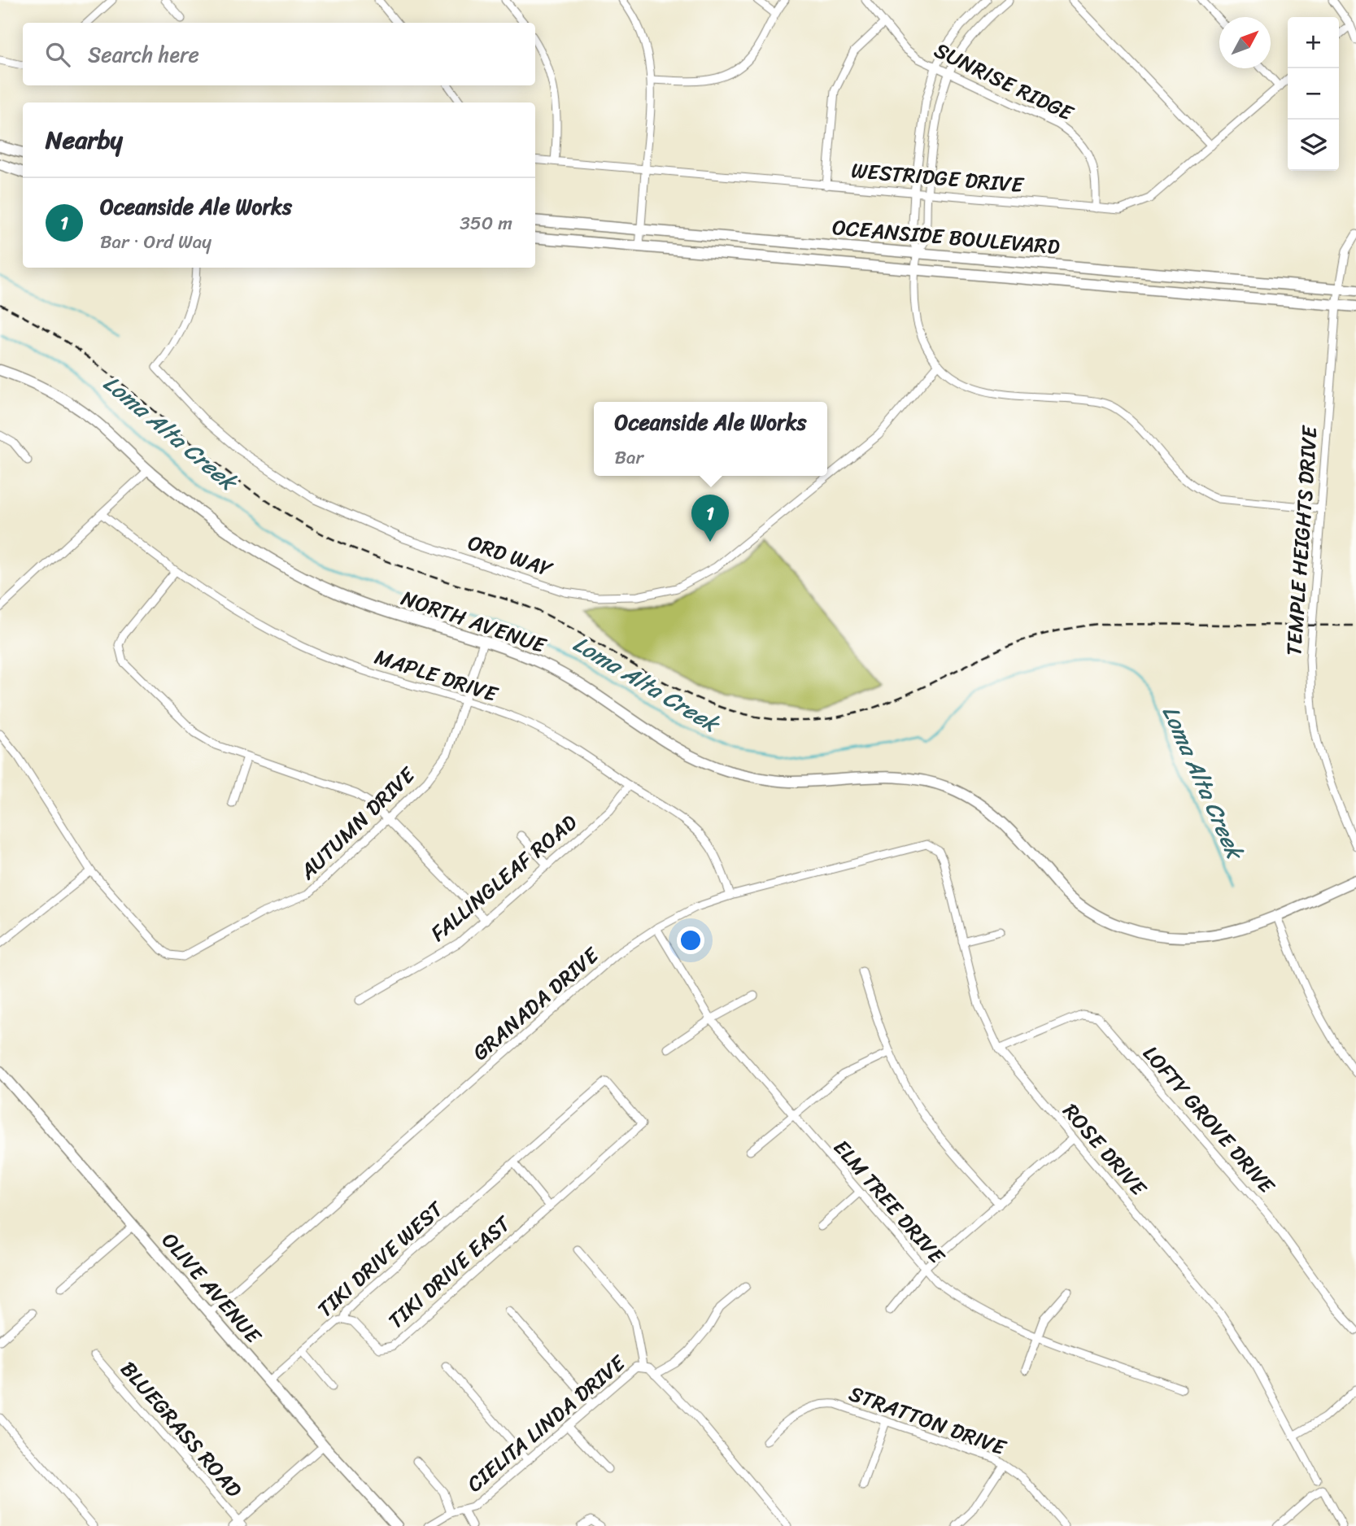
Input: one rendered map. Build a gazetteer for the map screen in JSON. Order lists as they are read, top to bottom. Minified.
{"streets":{"main road":["OCEANSIDE BOULEVARD","NORTH AVENUE","OLIVE AVENUE"],"street":["SUNRISE RIDGE","WESTRIDGE DRIVE","TEMPLE HEIGHTS DRIVE","ORD WAY","MAPLE DRIVE","AUTUMN DRIVE","FALLINGLEAF ROAD","GRANADA DRIVE","LOFTY GROVE DRIVE","ROSE DRIVE","ELM TREE DRIVE","TIKI DRIVE WEST","TIKI DRIVE EAST","STRATTON DRIVE","CIELITA LINDA DRIVE","BLUEGRASS ROAD"]},"crossings":[["SUNRISE RIDGE","WESTRIDGE DRIVE"],["OCEANSIDE BOULEVARD","TEMPLE HEIGHTS DRIVE"],["NORTH AVENUE","AUTUMN DRIVE"],["MAPLE DRIVE","AUTUMN DRIVE"],["MAPLE DRIVE","FALLINGLEAF ROAD"],["MAPLE DRIVE","GRANADA DRIVE"],["GRANADA DRIVE","ROSE DRIVE"],["GRANADA DRIVE","ELM TREE DRIVE"],["GRANADA DRIVE","OLIVE AVENUE"],["LOFTY GROVE DRIVE","ROSE DRIVE"],["TIKI DRIVE WEST","TIKI DRIVE EAST"],["TIKI DRIVE WEST","OLIVE AVENUE"]],"water":["Loma Alta Creek"],"north":"top right","page":{"map_buttons":["+","−"],"search":"Search here","heading":"Nearby","list":[{"mark":"1","name":"Oceanside Ale Works","note":"Bar · Ord Way","value":"350 m"}],"popup":["Oceanside Ale Works","Bar"],"pins":"1"}}
